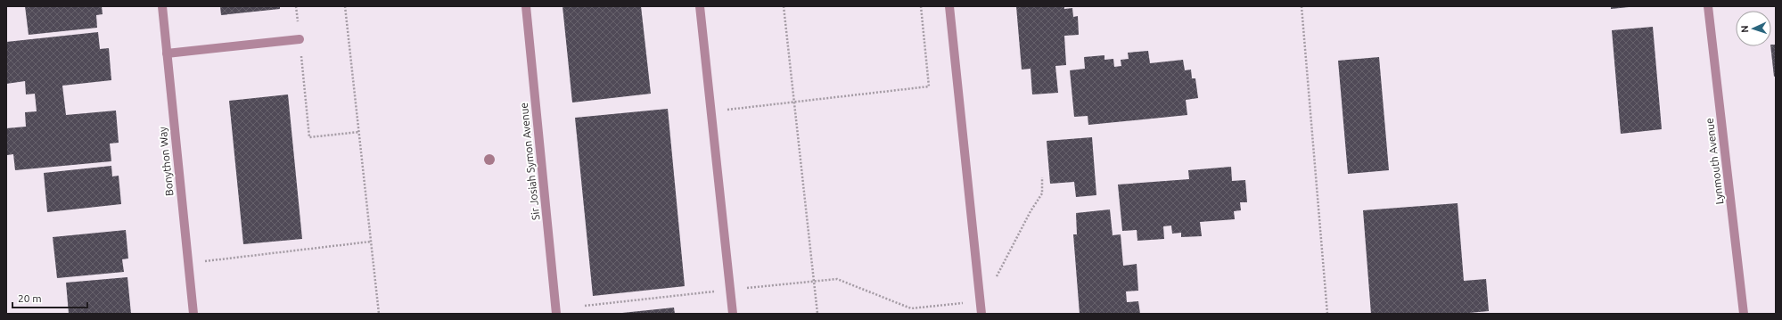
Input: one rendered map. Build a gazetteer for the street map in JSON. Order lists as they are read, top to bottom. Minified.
{"streets":{"street":["Bonython Way","Sir Josiah Symon Avenue","Lynmouth Avenue"]},"scale_bar":"20 m","north":"left"}
